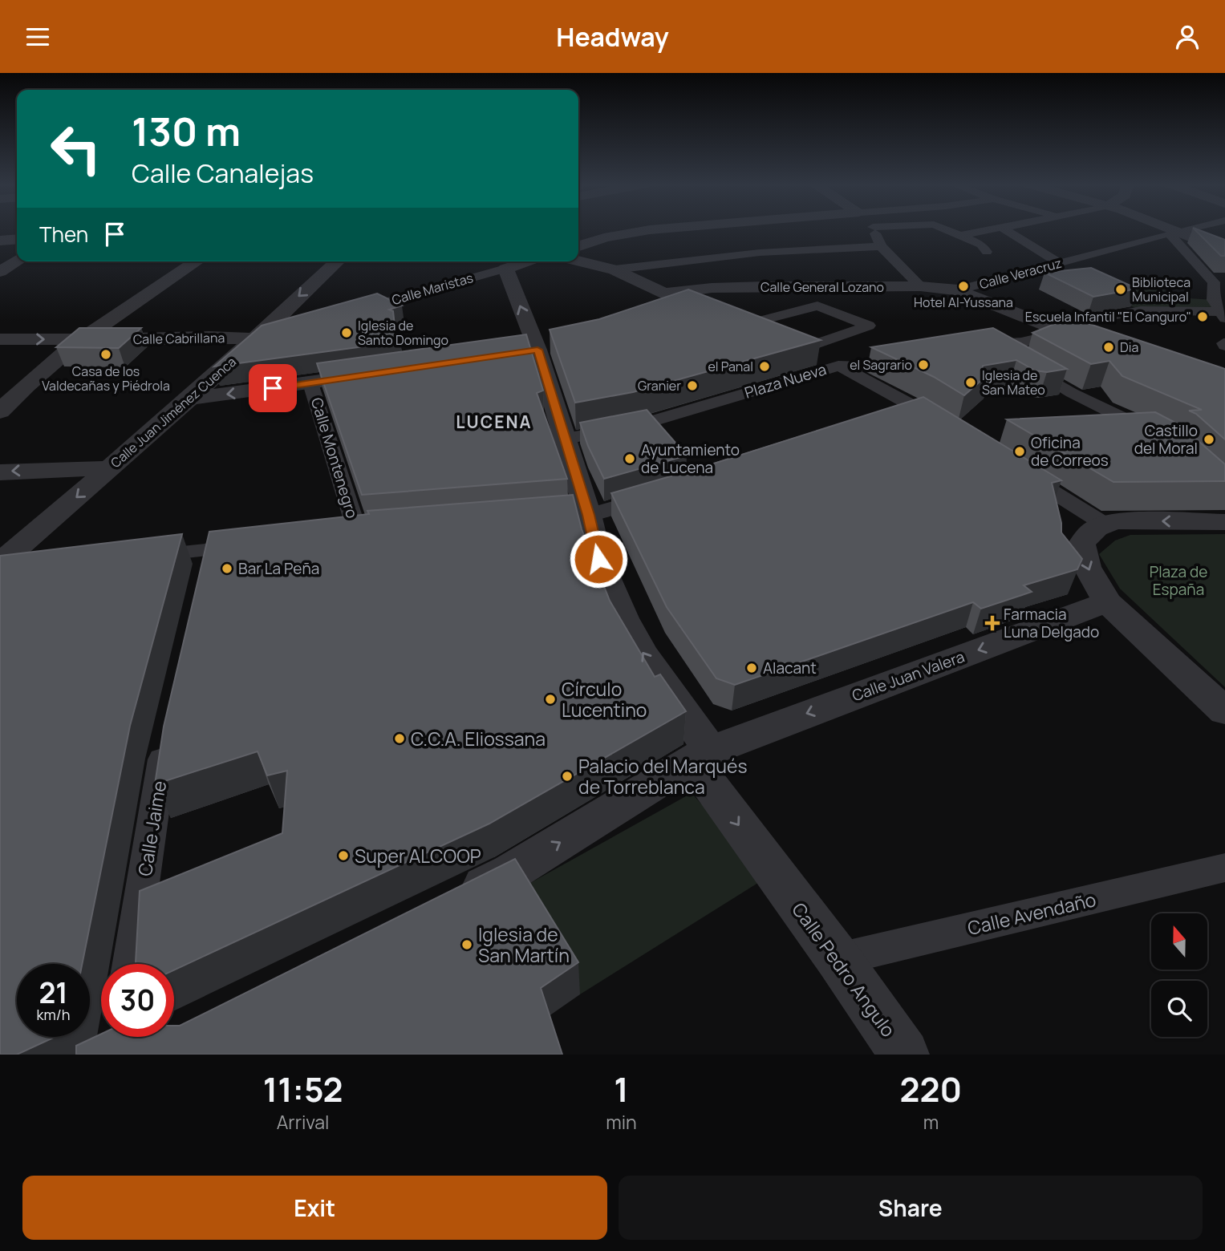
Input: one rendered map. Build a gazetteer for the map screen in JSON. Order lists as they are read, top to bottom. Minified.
{"streets":{"street":["Calle Veracruz","Calle General Lozano","Calle Maristas","Calle Cabrillana","Plaza Nueva","Calle Juan Jiménez Cuenca","Calle Montenegro","Calle Juan Valera","Calle Jaime","Calle Avendaño","Calle Pedro Angulo"]},"crossings":[["Calle Veracruz","Calle General Lozano"],["Calle Maristas","Calle Pedro Angulo"],["Calle Cabrillana","Calle Juan Jiménez Cuenca"],["Plaza Nueva","Calle Pedro Angulo"],["Calle Juan Valera","Calle Pedro Angulo"],["Calle Avendaño","Calle Pedro Angulo"]],"one_way":["Calle Juan Jiménez Cuenca"],"districts":["LUCENA"],"parks":["Plaza de España"],"places":{"other":["Hotel Al-Yussana","Biblioteca Municipal","Escuela Infantil \"El Canguro\"","Iglesia de Santo Domingo","Dia","Casa de los Valdecañas y Piédrola","el Sagrario","el Panal","Iglesia de San Mateo","Granier","Castillo del Moral","Oficina de Correos","Ayuntamiento de Lucena","Bar La Peña","Alacant","Círculo Lucentino","C.C.A. Eliossana","Palacio del Marqués de Torreblanca","Super ALCOOP","Iglesia de San Martín"],"health":["Farmacia Luna Delgado"]},"north":"top","page":{"header":"Headway","turn":["130 m","Calle Canalejas"],"then":"Then","speed":"21 km/h","limit":"30","eta":["11:52","Arrival","1","min","220","m"],"buttons":["Exit","Share"]}}
